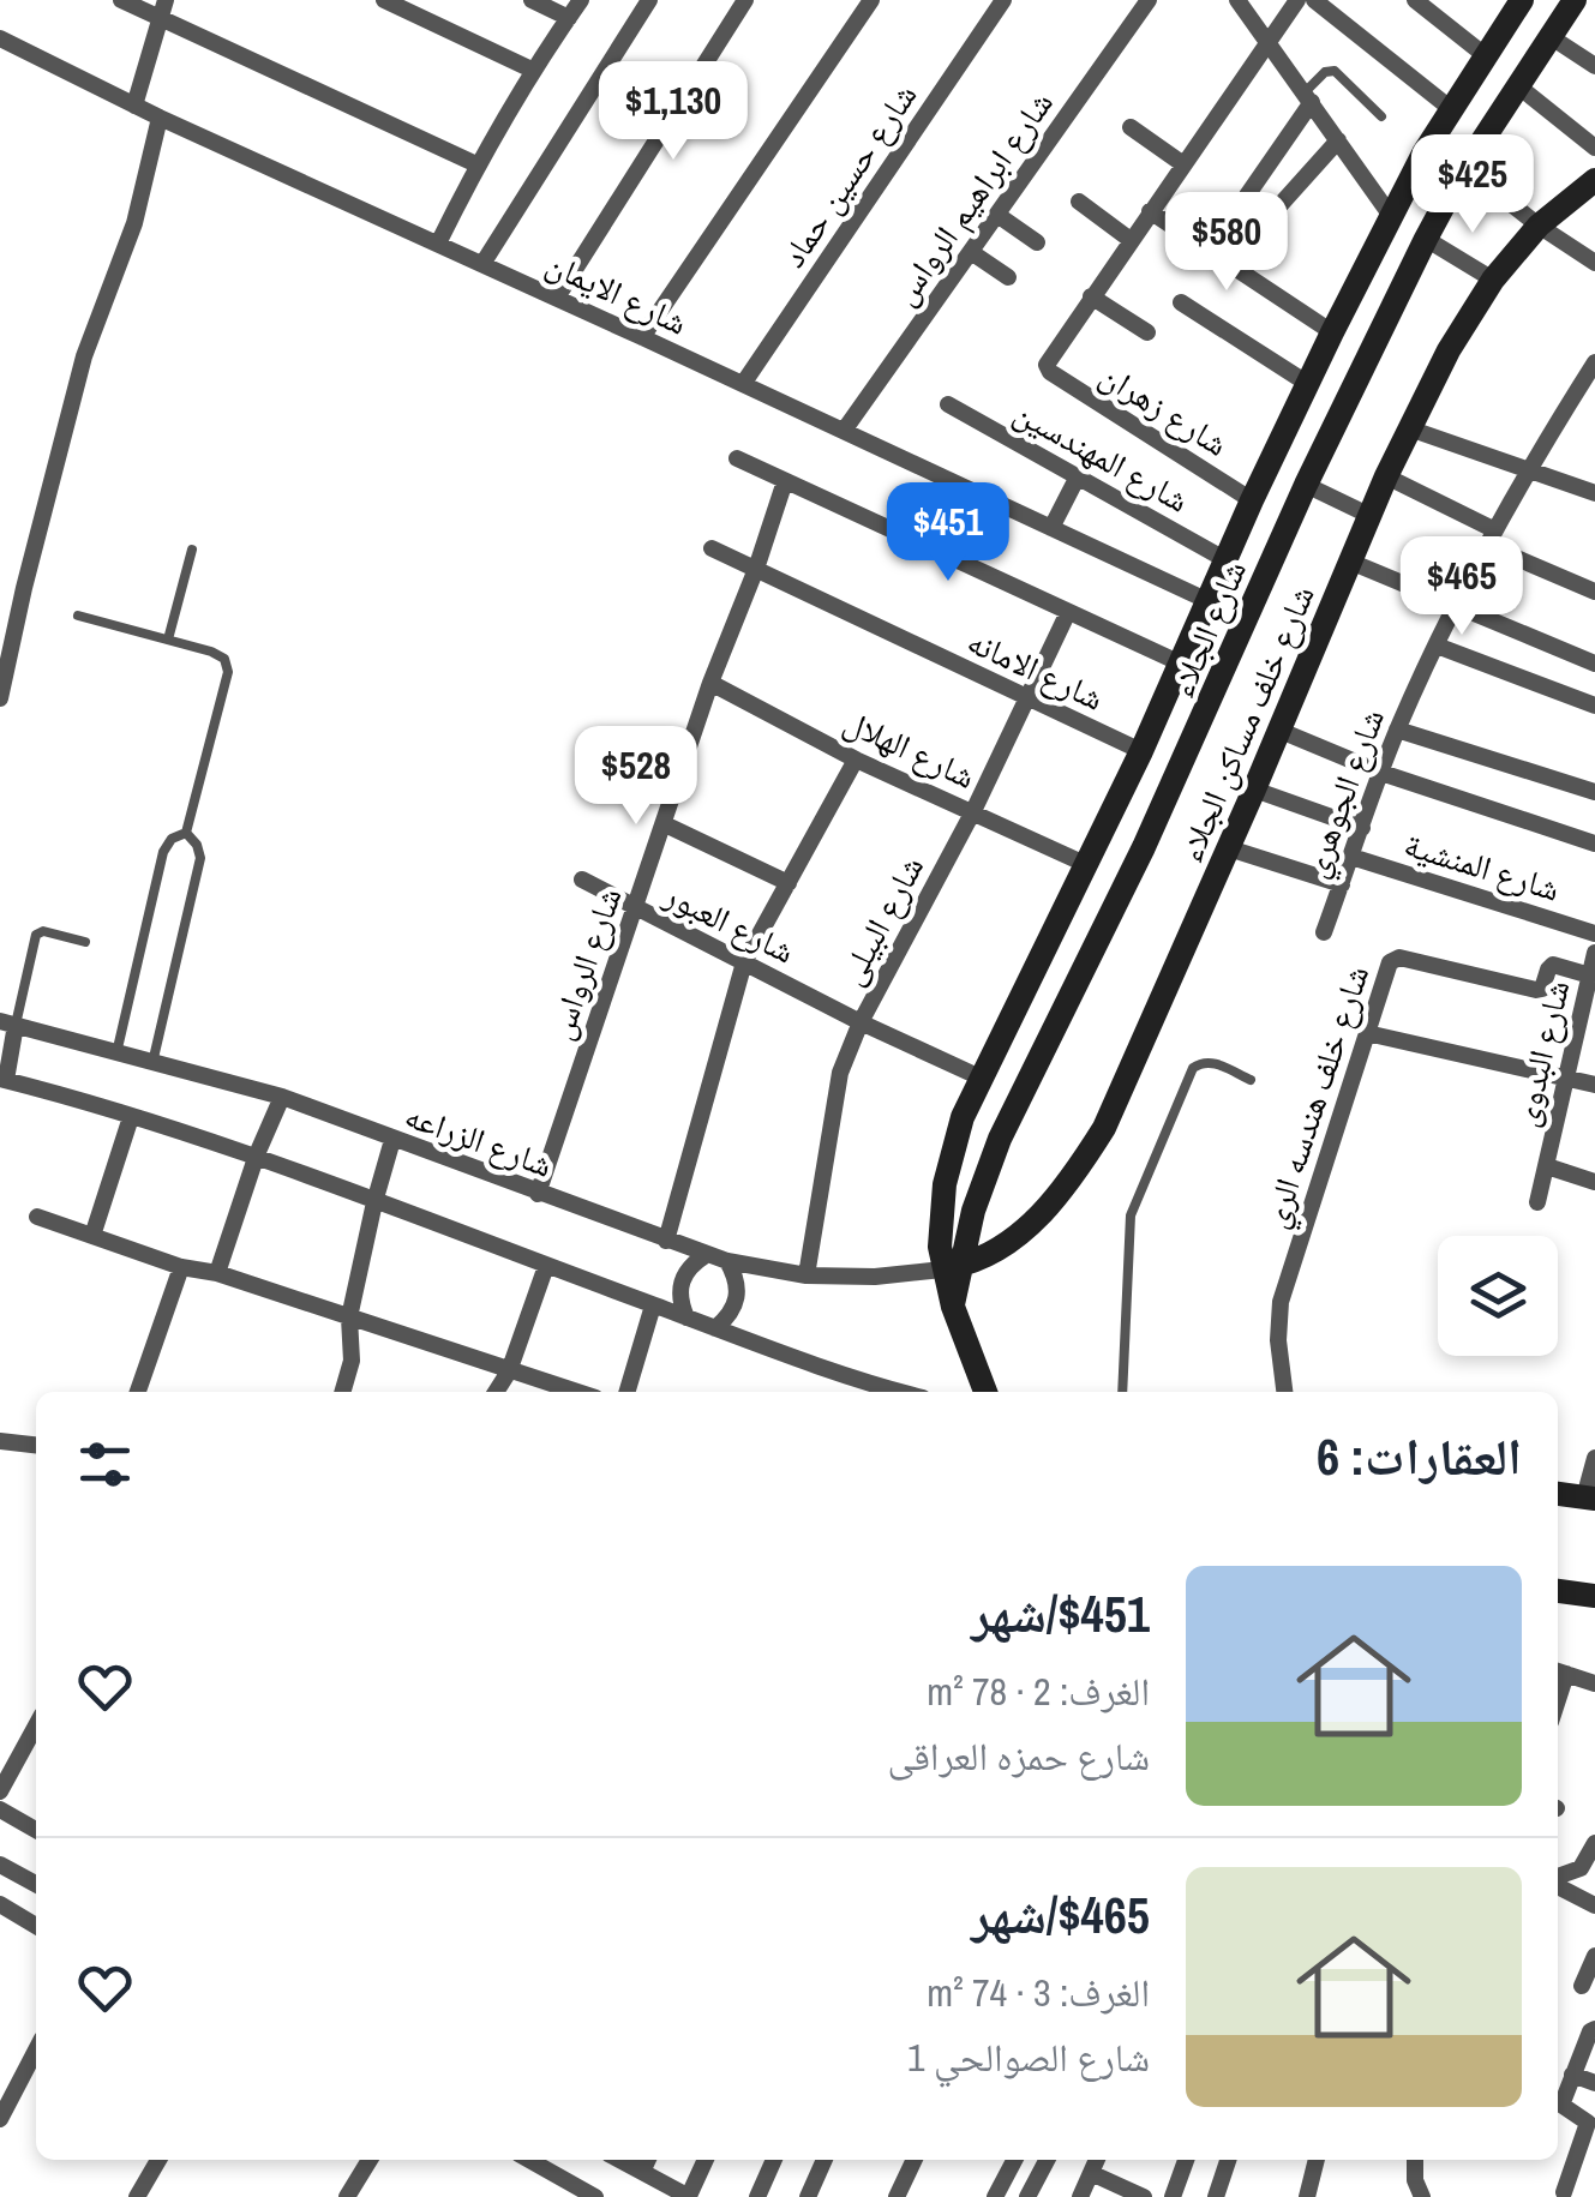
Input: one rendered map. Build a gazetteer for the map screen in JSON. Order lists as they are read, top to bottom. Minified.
{"streets":{"street":["شارع حسين حماد","شارع ابراهيم الرواس","شارع الايمان","شارع زهران","شارع المهندسين","شارع الجلاء","شارع الامانه","شارع خلف مساكن الجلاء","شارع الهلال","شارع الجوهري","شارع المنشية","شارع البيلى","شارع العبور","شارع الرواس","شارع البدوى","شارع خلف هندسه الري","شارع الزراعه"]},"crossings":[["شارع حسين حماد","شارع الايمان"],["شارع ابراهيم الرواس","شارع الايمان"],["شارع الايمان","شارع الجلاء"],["شارع زهران","شارع الجلاء"],["شارع المهندسين","شارع الجلاء"],["شارع الجلاء","شارع الامانه"],["شارع الجلاء","شارع خلف مساكن الجلاء"],["شارع الجلاء","شارع الهلال"],["شارع الجلاء","شارع العبور"],["شارع الجلاء","شارع الزراعه"],["شارع الامانه","شارع البيلى"],["شارع الامانه","شارع الرواس"],["شارع خلف مساكن الجلاء","شارع الزراعه"],["شارع الهلال","شارع البيلى"],["شارع الهلال","شارع الرواس"],["شارع الجوهري","شارع المنشية"],["شارع البيلى","شارع العبور"],["شارع البيلى","شارع الزراعه"],["شارع العبور","شارع الرواس"],["شارع الرواس","شارع الزراعه"],["شارع البدوى","شارع خلف هندسه الري"]],"page":{"price":["$1,130","$425","$580","$451","$465","$528"],"heading":"العقارات: 6","list":[{"name":"$451/شهر","note":"الغرف: 2 · 78 m² · شارع حمزه العراقى"},{"name":"$465/شهر","note":"الغرف: 3 · 74 m² · شارع الصوالحي 1"}]}}
